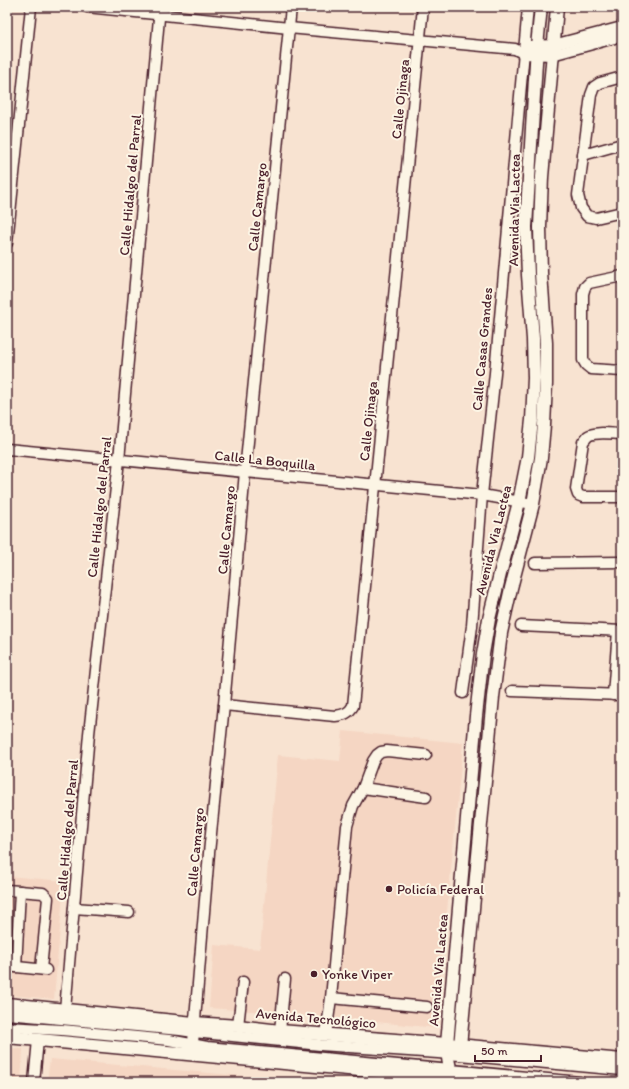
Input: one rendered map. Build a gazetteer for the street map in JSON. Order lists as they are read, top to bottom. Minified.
{"streets":{"main road":["Avenida Via Lactea","Avenida Tecnológico"],"street":["Calle Ojinaga","Calle Hidalgo del Parral","Calle Camargo","Calle Casas Grandes","Calle La Boquilla"]},"crossings":[["Calle Ojinaga","Calle Camargo"],["Calle Ojinaga","Calle La Boquilla"],["Calle Hidalgo del Parral","Calle La Boquilla"],["Calle Hidalgo del Parral","Avenida Tecnológico"],["Calle Camargo","Calle La Boquilla"],["Calle Camargo","Avenida Tecnológico"],["Avenida Via Lactea","Calle La Boquilla"],["Avenida Via Lactea","Avenida Tecnológico"],["Calle Casas Grandes","Calle La Boquilla"]],"places":["Policía Federal","Yonke Viper"],"scale_bar":"50 m"}
